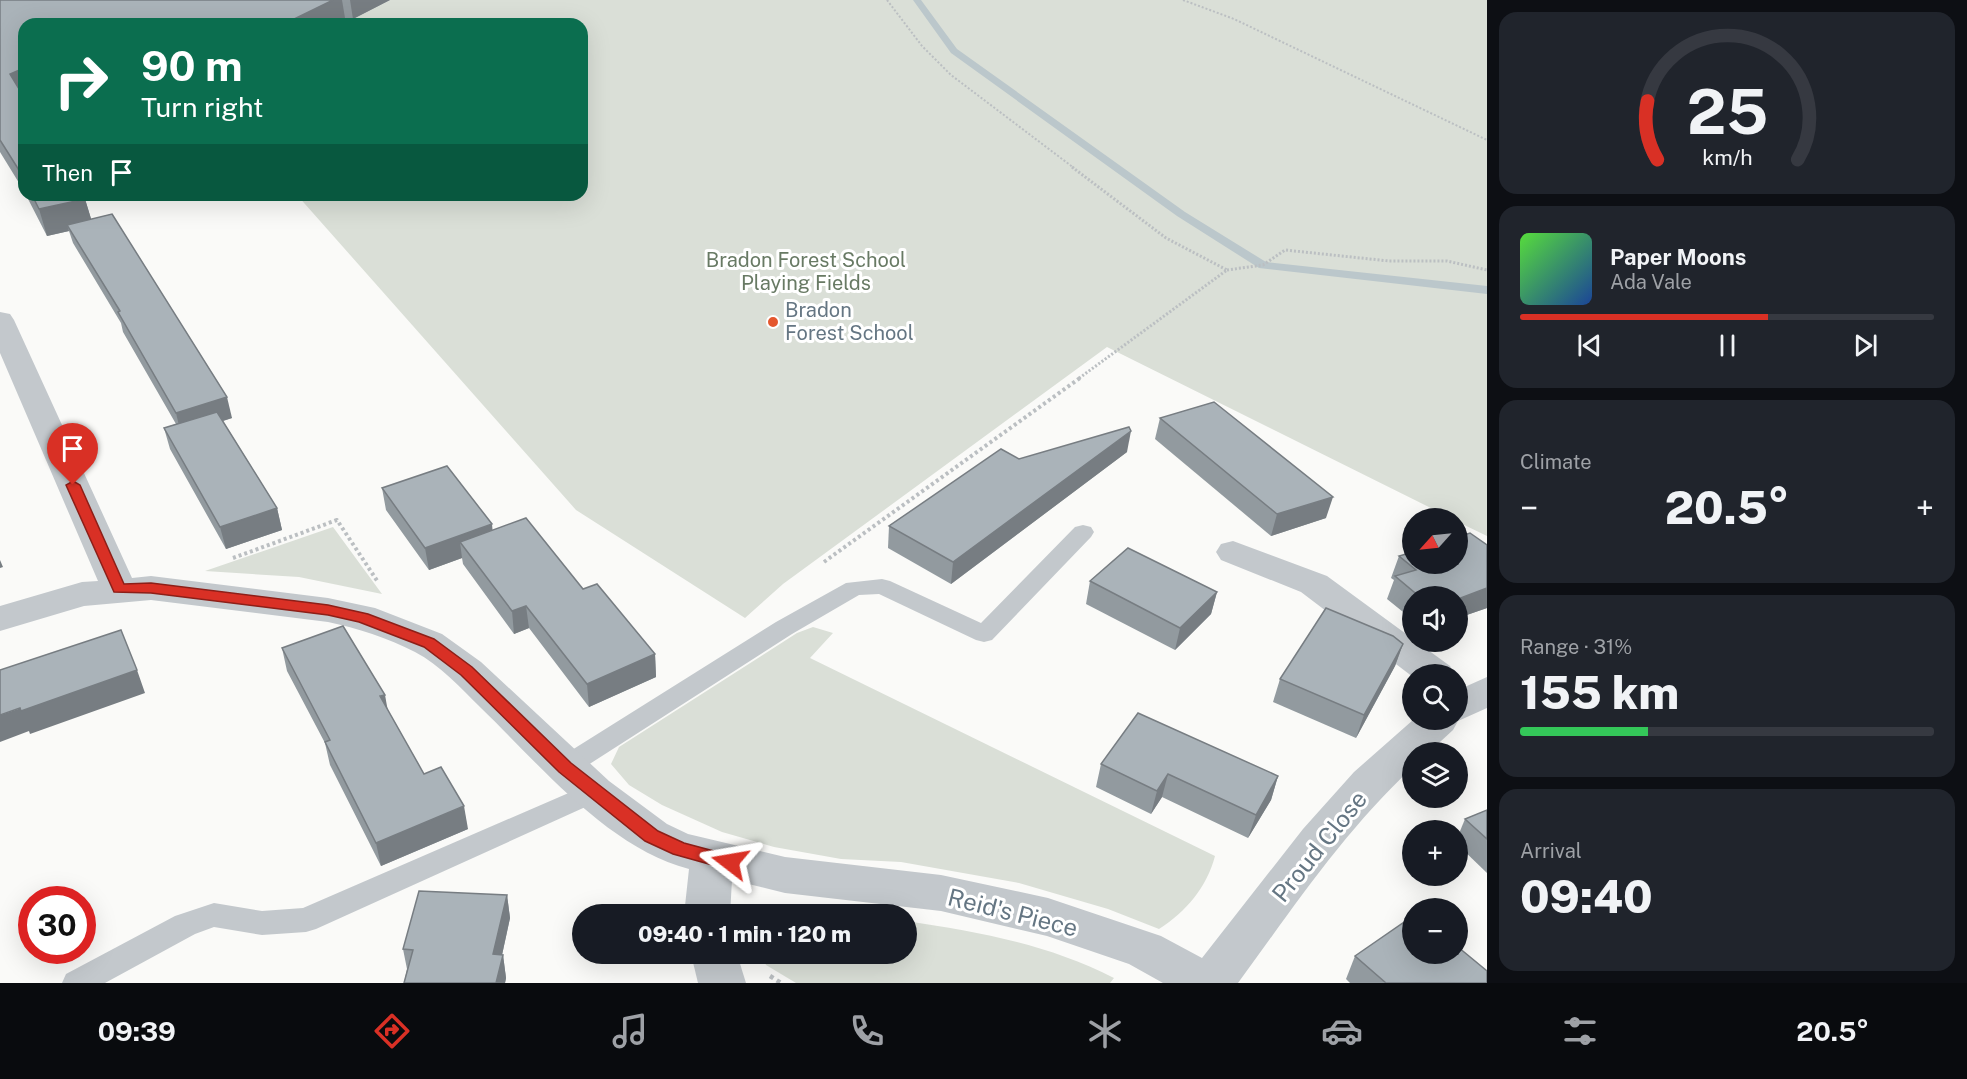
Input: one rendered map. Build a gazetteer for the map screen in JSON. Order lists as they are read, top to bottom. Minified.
{"streets":{"street":["Proud Close","Reid's Piece"]},"parks":["Bradon Forest School Playing Fields"],"places":["Bradon Forest School"],"north":"bottom left","page":{"turn":["90 m","Turn right"],"then":"Then","song":["Paper Moons","Ada Vale"],"tile":["Climate",["Range · 31%","155 km"],["Arrival","09:40"]],"heat":["−","20.5°","+"],"map_buttons":["+","−"],"limit":"30","trip":"09:40 · 1 min · 120 m","tabs":["09:39","20.5°"],"gauge":["25","km/h"]}}
